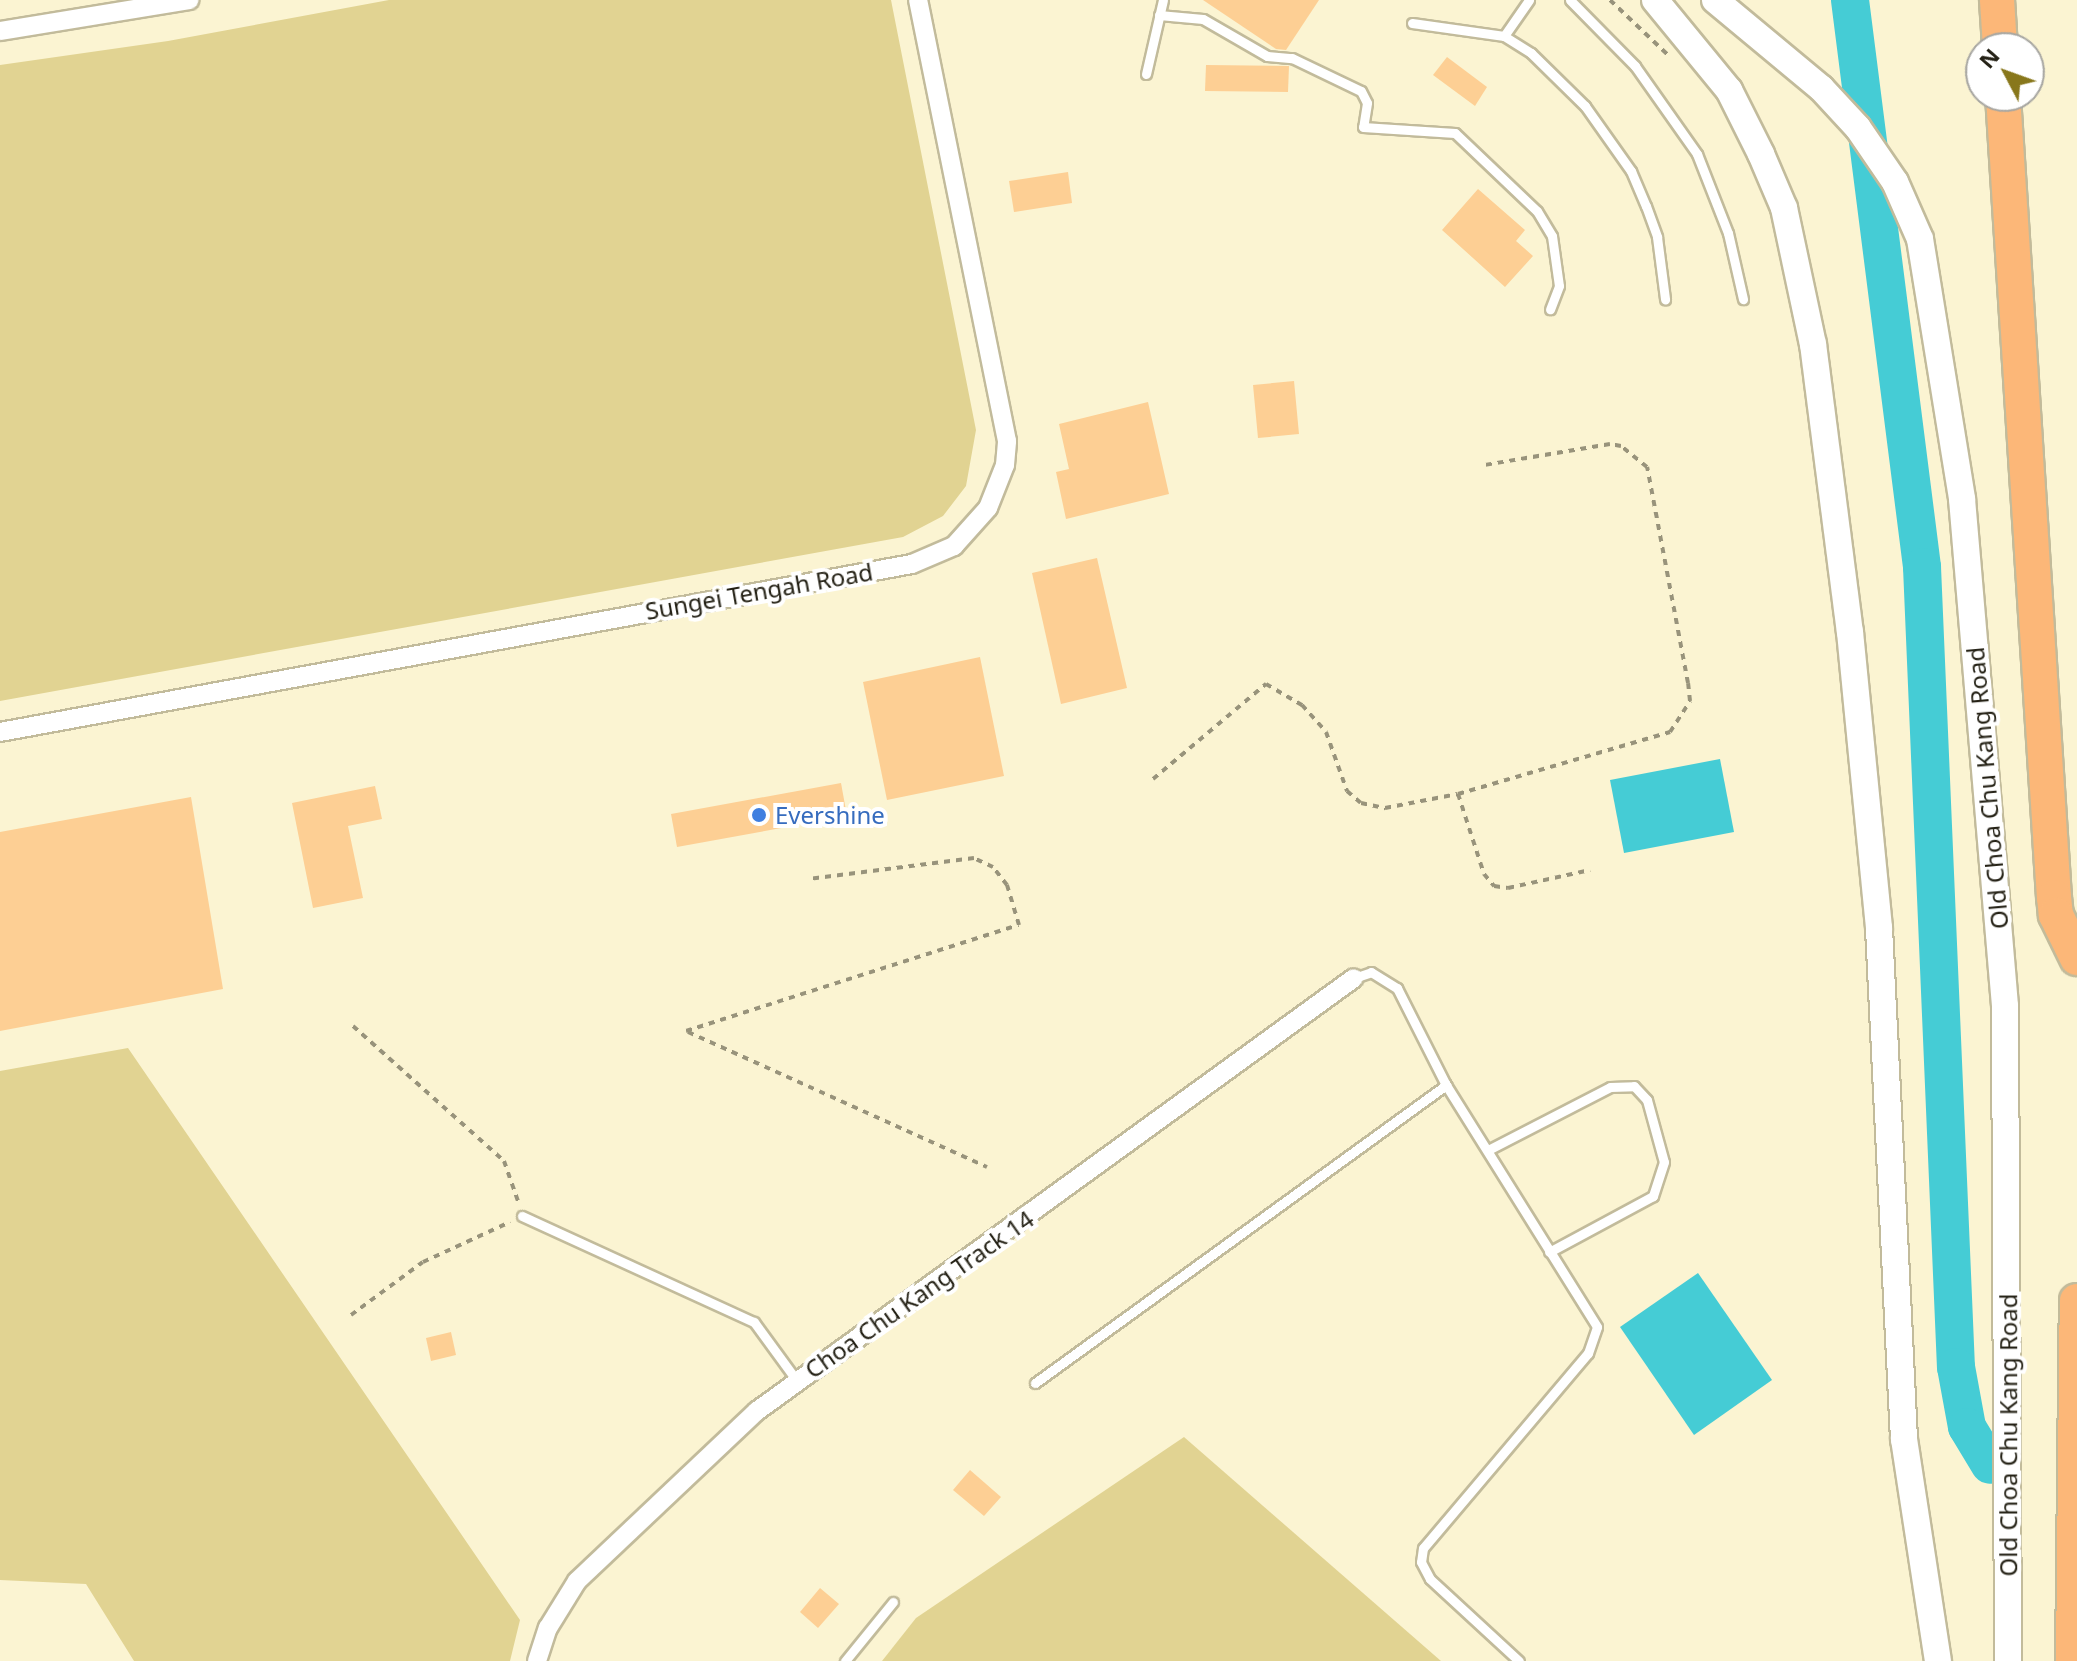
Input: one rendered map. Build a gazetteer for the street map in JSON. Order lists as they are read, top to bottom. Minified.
{"streets":{"main road":["Old Choa Chu Kang Road"],"street":["Sungei Tengah Road","Choa Chu Kang Track 14"]},"places":["Evershine"],"north":"top left"}
